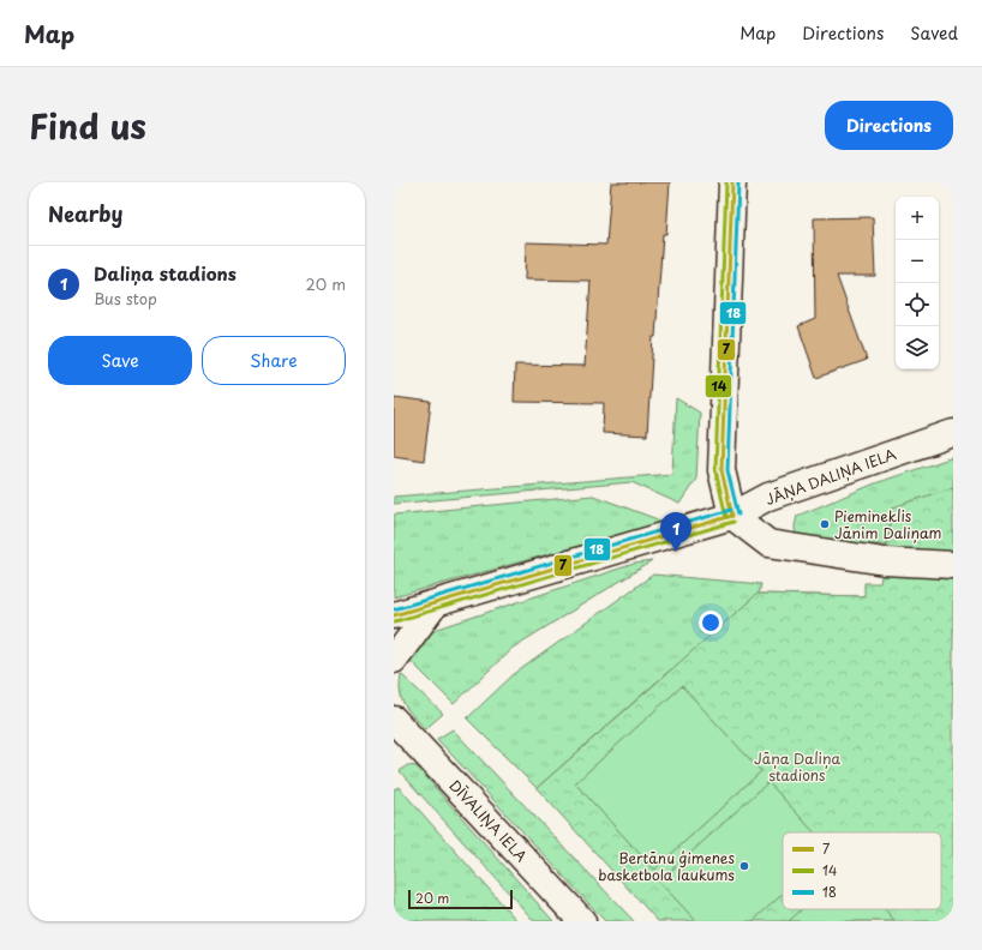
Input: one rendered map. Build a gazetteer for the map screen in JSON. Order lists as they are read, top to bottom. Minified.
{"streets":{"street":["JĀŅA DALIŅA IELA","DĪVALIŅA IELA"]},"parks":["Jāņa Daliņa stadions"],"places":["Piemineklis Jānim Daliņam","Bertānu ģimenes basketbola laukums"],"lines":["transit line 7","transit line 14","transit line 18"],"legend":["7","14","18"],"scale_bar":"20 m","page":{"header":"Map","nav":["Map","Directions","Saved"],"title":"Find us","buttons":["Directions",["Save","Share"]],"heading":"Nearby","map_buttons":["+","−"],"list":[{"mark":"1","name":"Daliņa stadions","note":"Bus stop","value":"20 m"}],"pins":"1","scale":"20 m"}}
